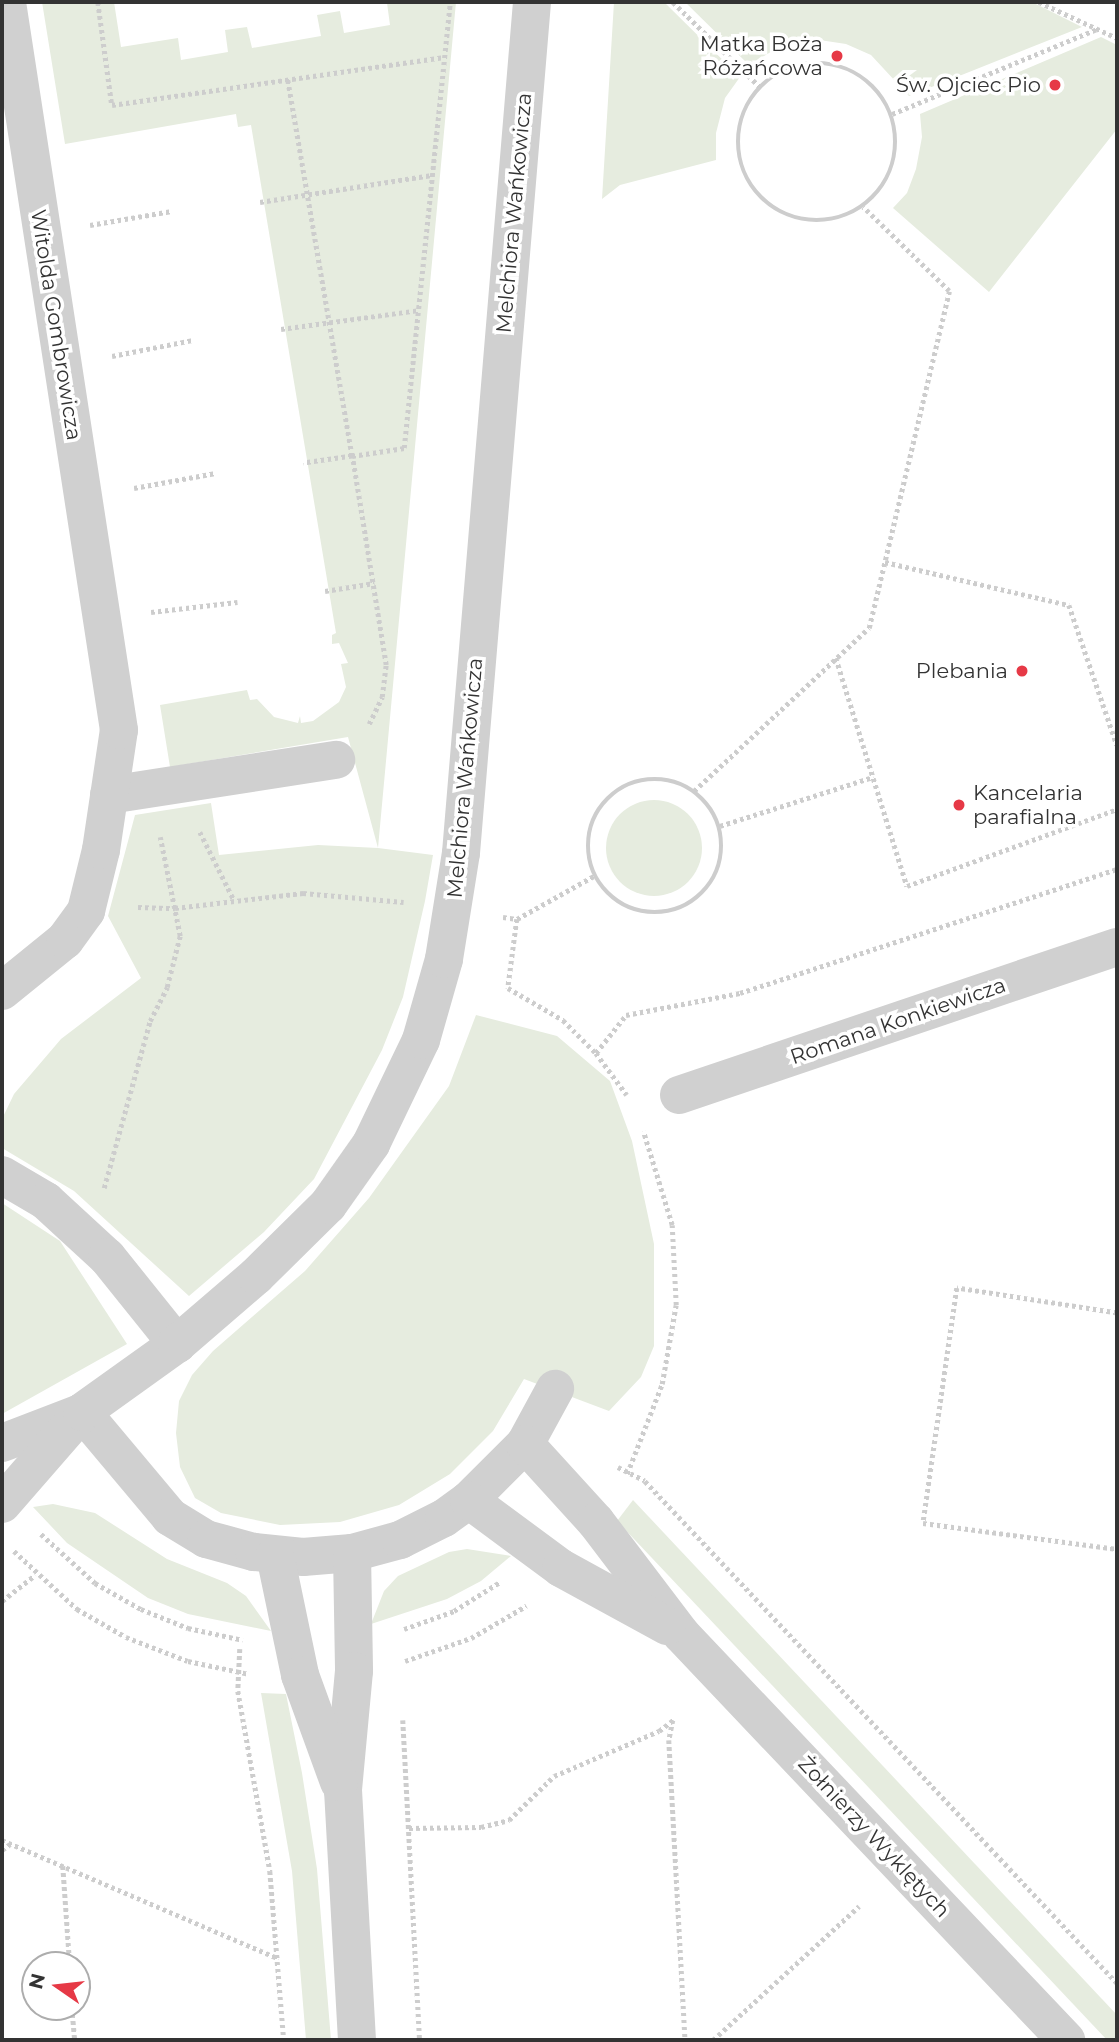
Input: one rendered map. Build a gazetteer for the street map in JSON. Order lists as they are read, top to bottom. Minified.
{"streets":{"street":["Melchiora Wańkowicza","Witolda Gombrowicza","Romana Konkiewicza","Żołnierzy Wyklętych"]},"places":["Matka Boża Różańcowa","Św. Ojciec Pio","Plebania","Kancelaria parafialna"],"north":"left"}
